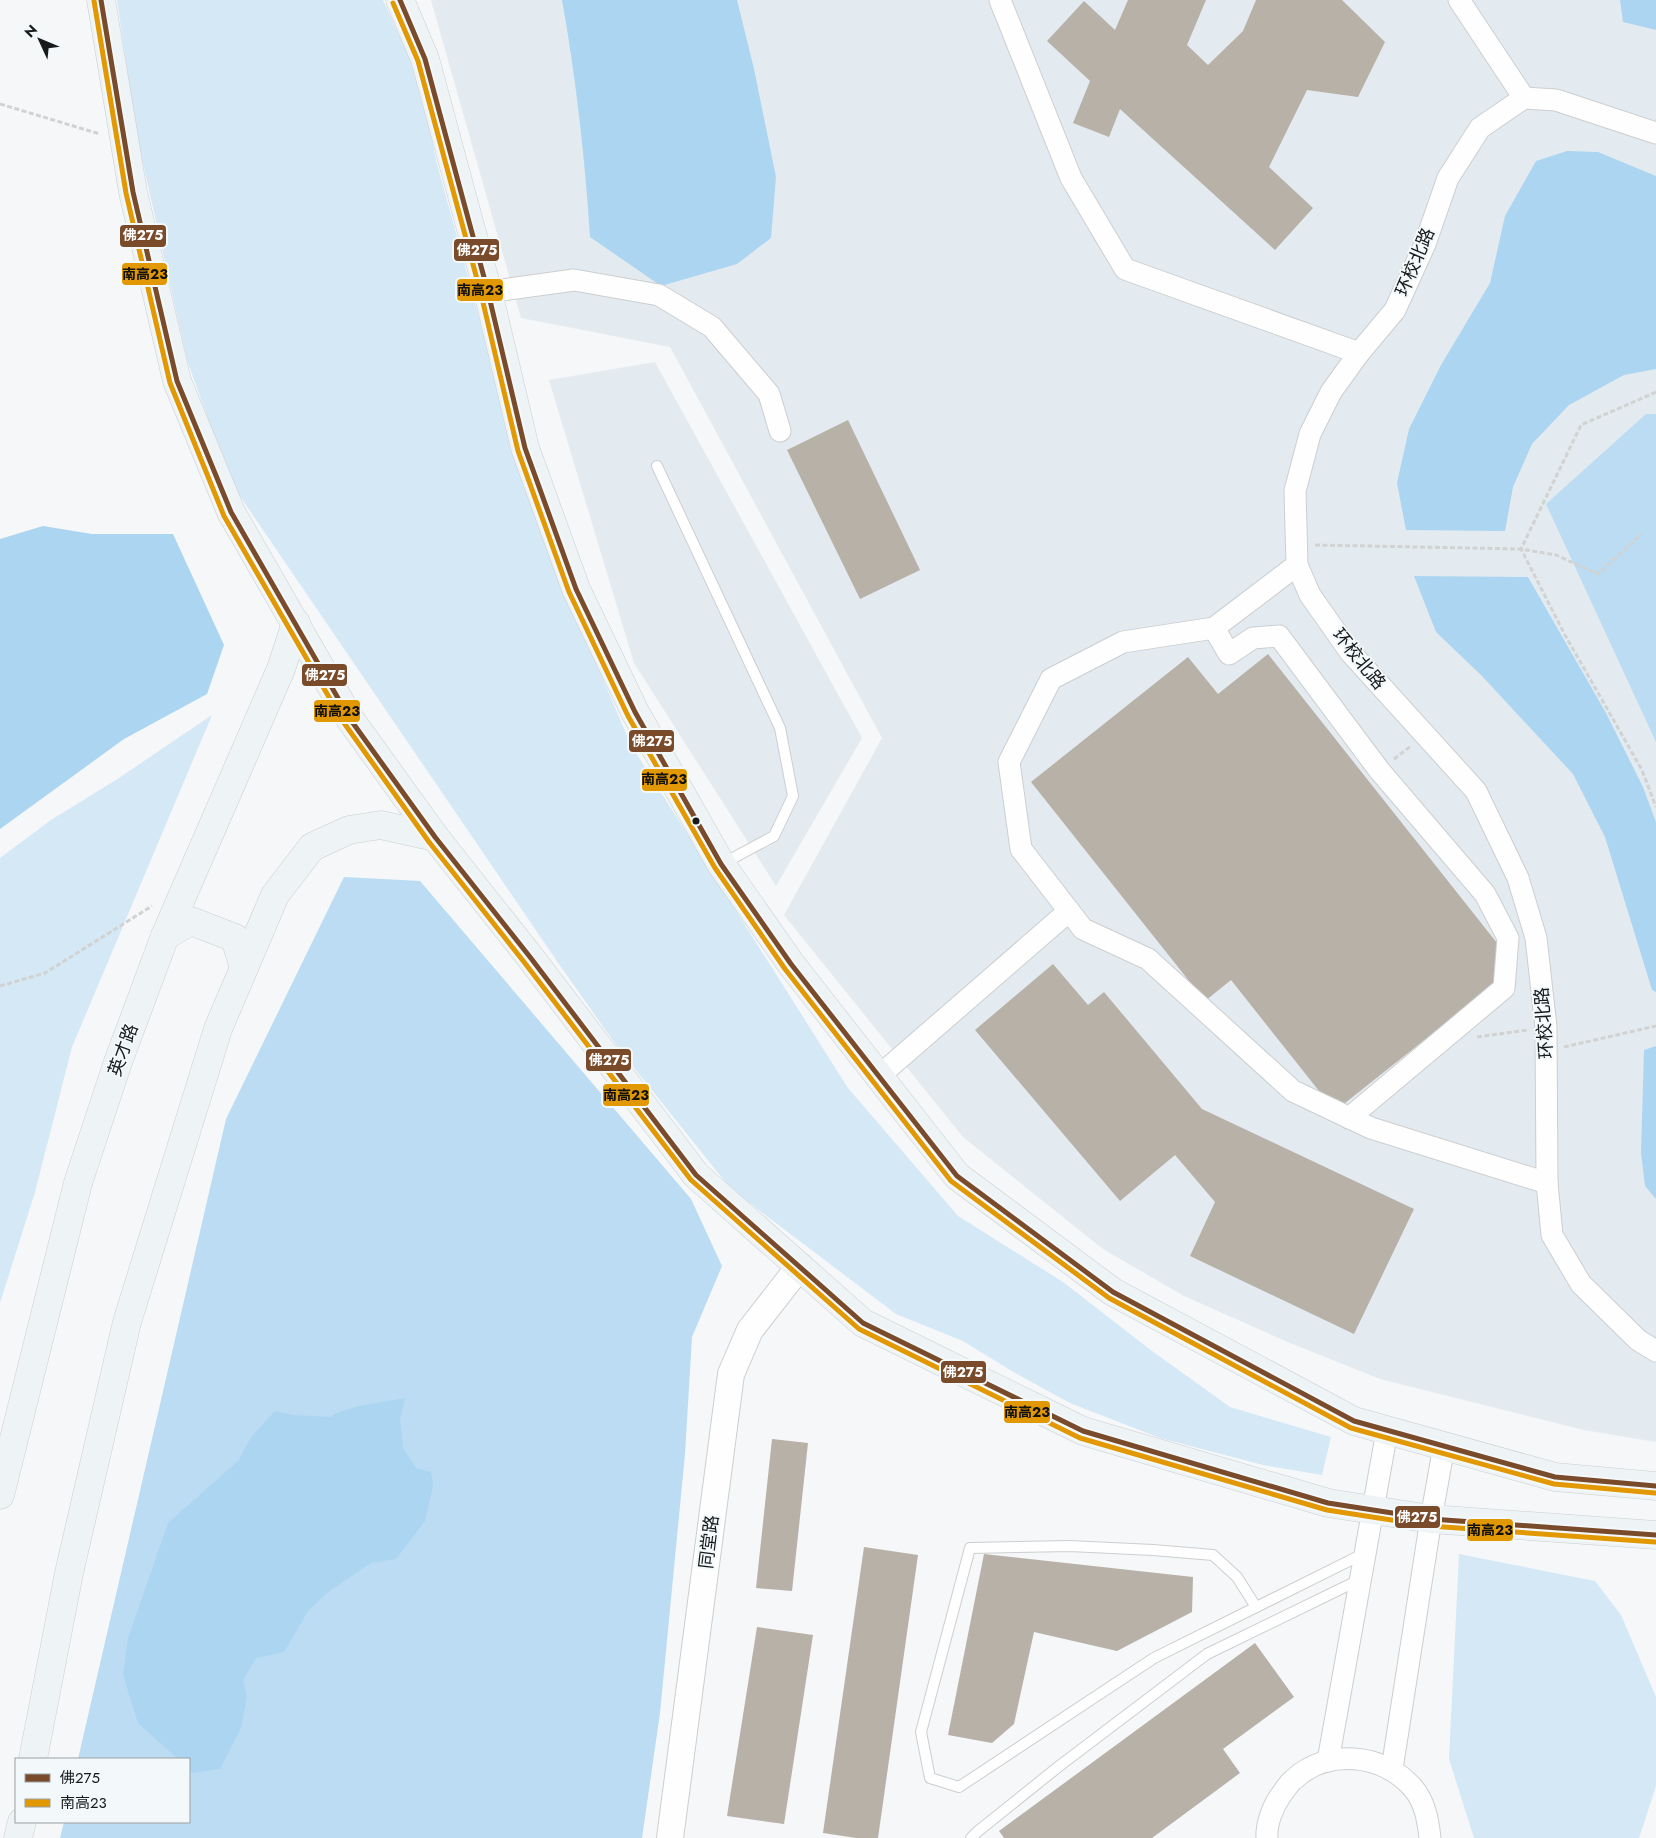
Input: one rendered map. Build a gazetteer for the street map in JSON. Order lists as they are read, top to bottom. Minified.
{"streets":{"main road":["英才路"],"street":["环校北路","同堂路"]},"lines":["transit line 佛275","transit line 南高23"],"legend":["佛275","南高23"],"north":"top left"}
